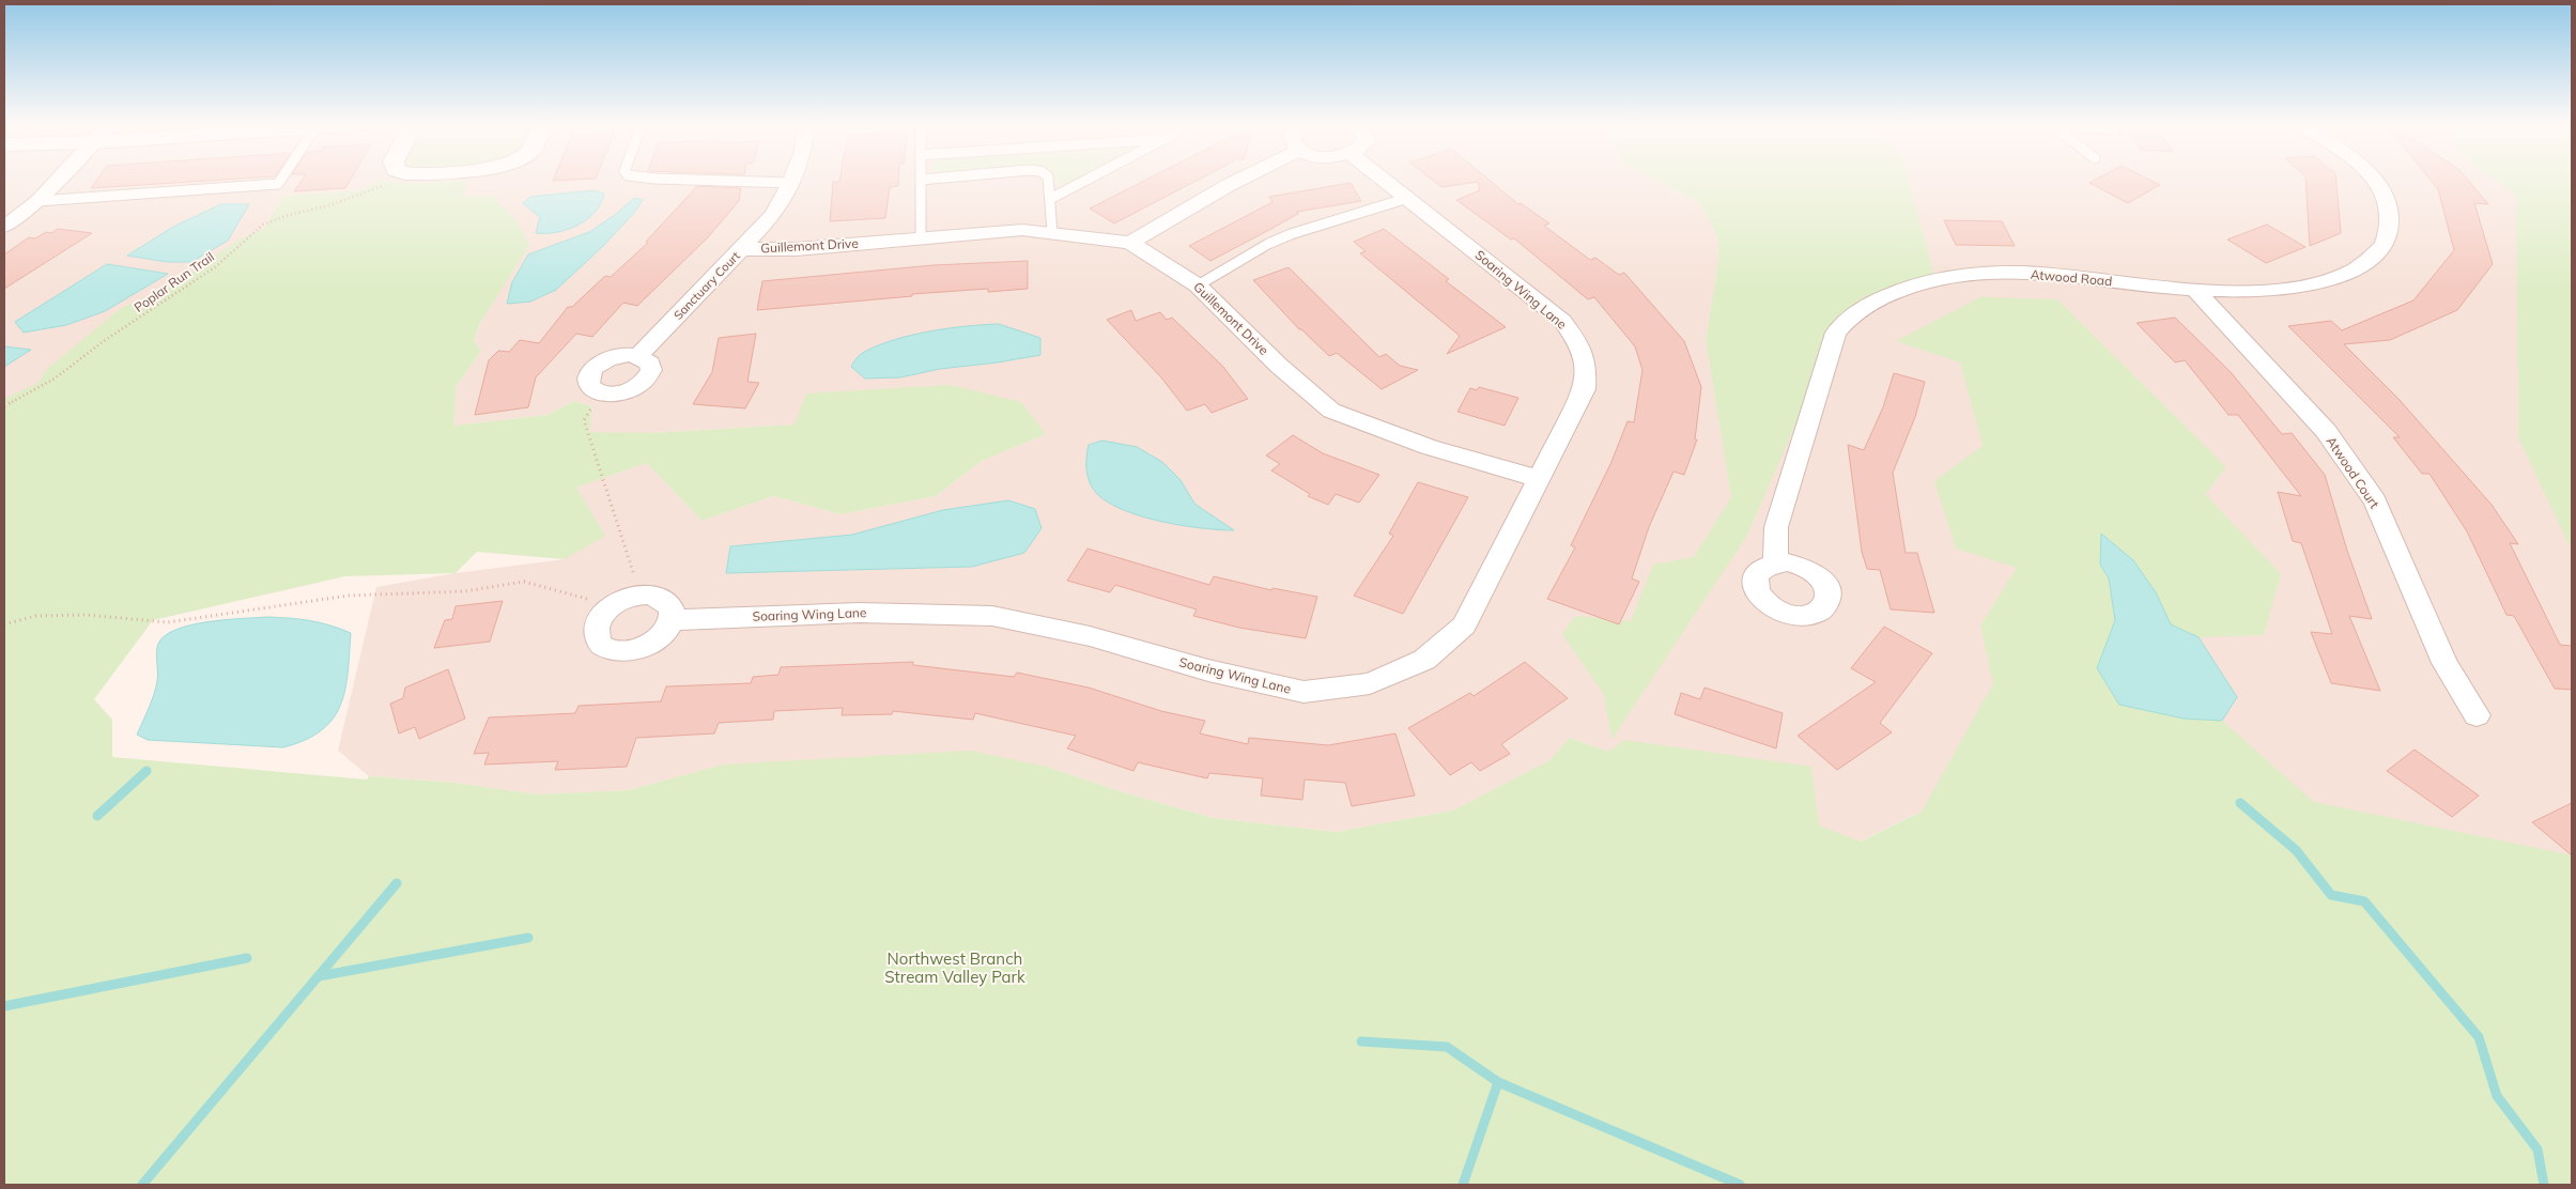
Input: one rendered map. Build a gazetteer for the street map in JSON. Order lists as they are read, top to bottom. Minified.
{"streets":{"street":["Guillemont Drive","Atwood Road","Sanctuary Court","Soaring Wing Lane","Atwood Court"],"path":["Poplar Run Trail"]},"crossings":[["Guillemont Drive","Sanctuary Court"],["Guillemont Drive","Soaring Wing Lane"],["Atwood Road","Atwood Court"]],"parks":["Northwest Branch Stream Valley Park"]}
